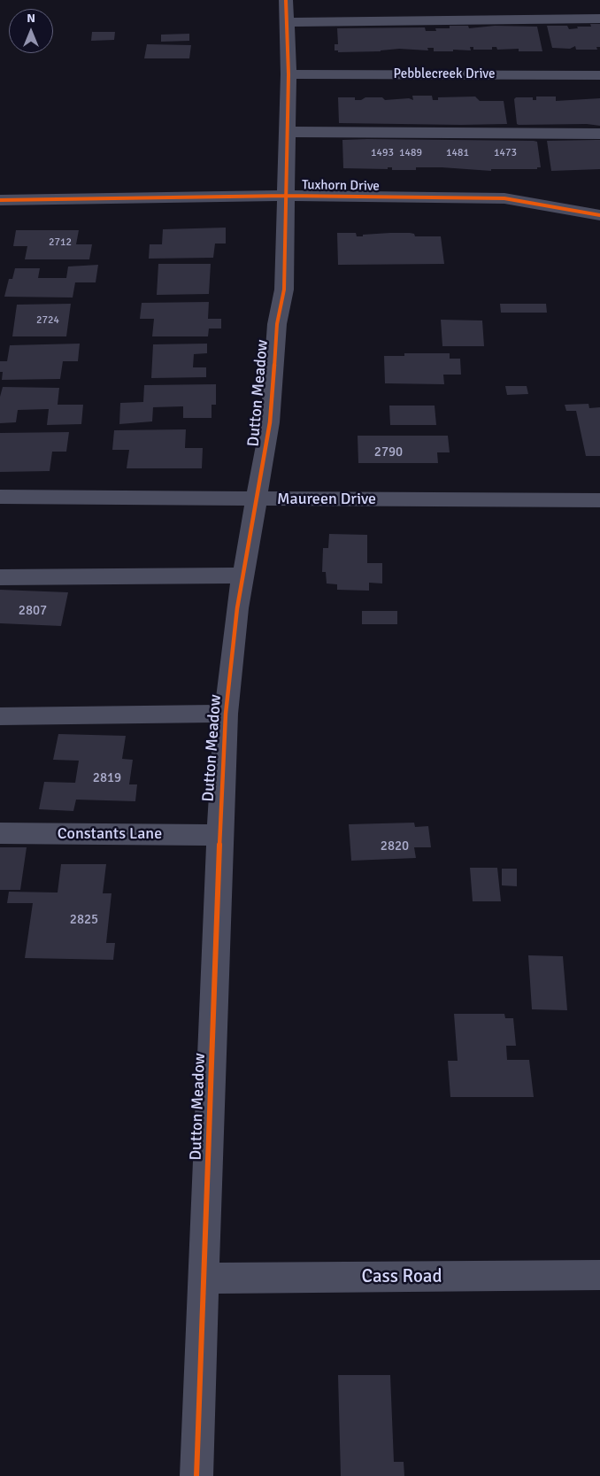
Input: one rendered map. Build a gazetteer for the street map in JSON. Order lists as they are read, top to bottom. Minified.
{"streets":{"street":["Pebblecreek Drive","Tuxhorn Drive","Dutton Meadow","Maureen Drive","Constants Lane","Cass Road"]},"crossings":[["Pebblecreek Drive","Dutton Meadow"],["Tuxhorn Drive","Dutton Meadow"],["Dutton Meadow","Maureen Drive"],["Dutton Meadow","Constants Lane"],["Dutton Meadow","Cass Road"]],"house_numbers":["1493","1489","1481","1473","2712","2724","2790","2807","2819","2820","2825"],"north":"top"}
